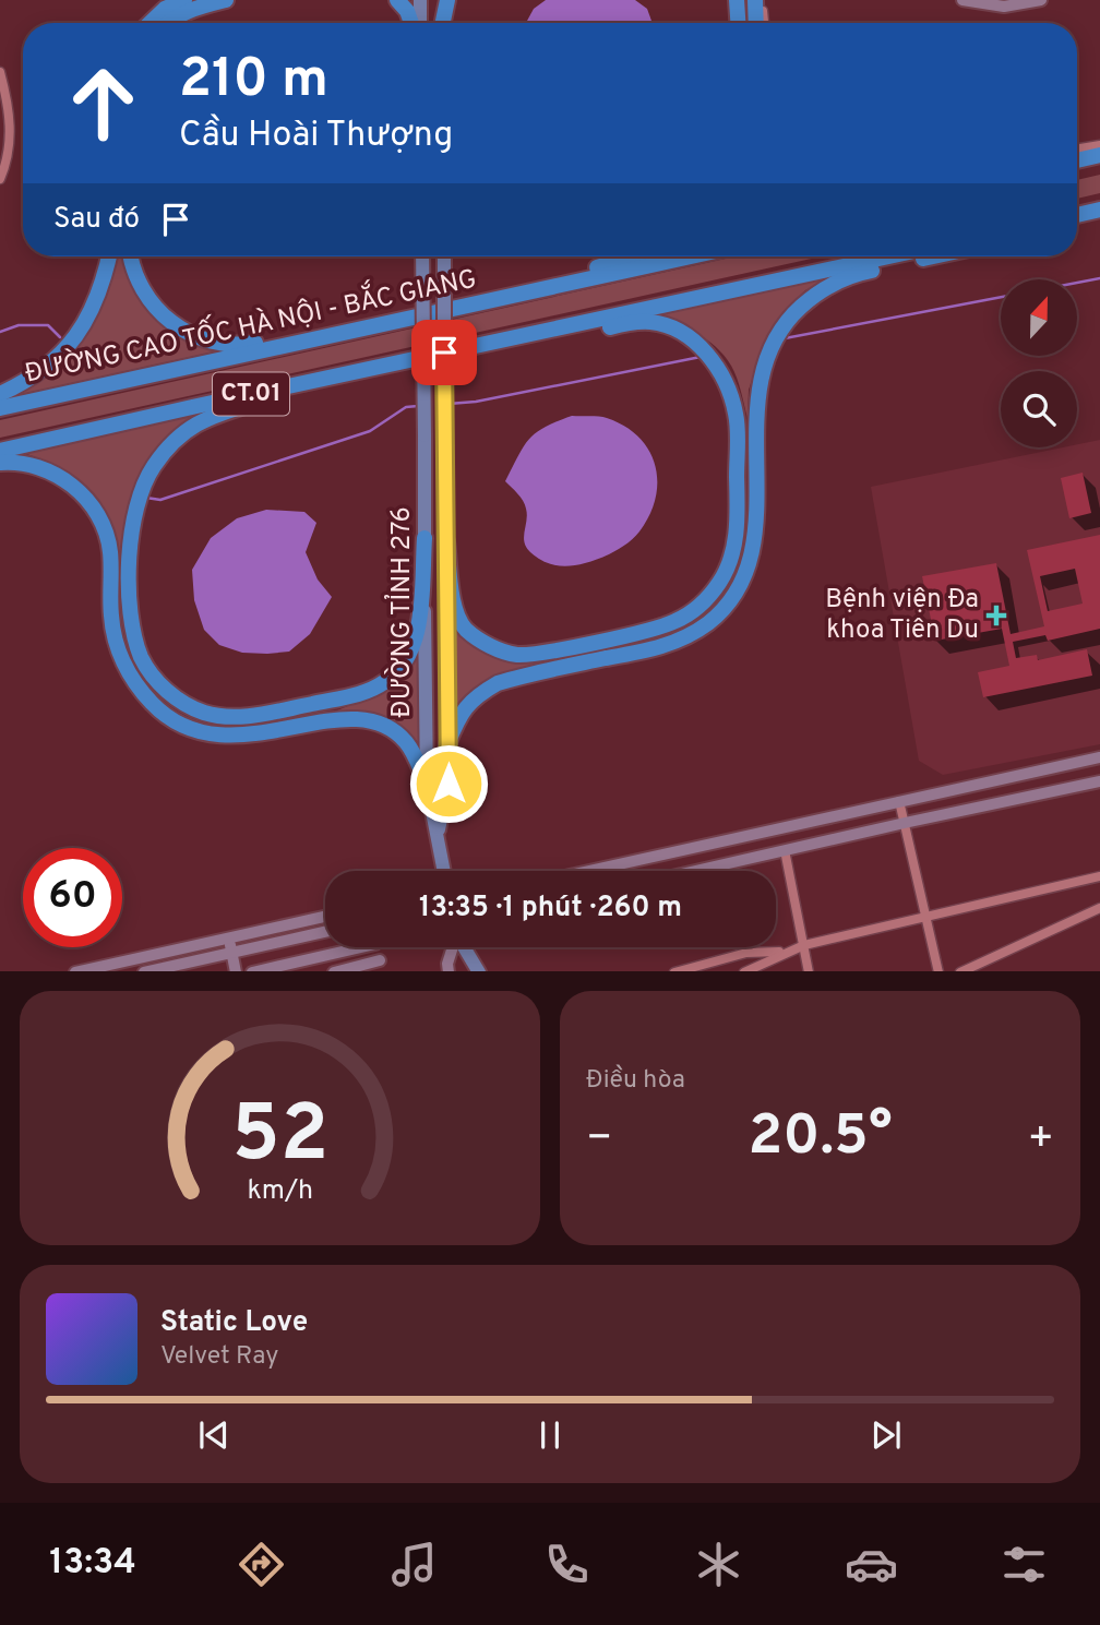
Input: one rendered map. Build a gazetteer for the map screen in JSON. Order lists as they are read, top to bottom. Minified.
{"streets":{"highway":["ĐƯỜNG CAO TỐC HÀ NỘI - BẮC GIANG","CT.01"],"main road":["ĐƯỜNG TỈNH 276"]},"places":{"health":["Bệnh viện Đa khoa Tiên Du"]},"north":"top","page":{"turn":["210 m","Cầu Hoài Thượng"],"then":"Sau đó","limit":"60","trip":"13:35 · 1 phút · 260 m","tile":"Điều hòa","heat":["−","20.5°","+"],"song":["Static Love","Velvet Ray"],"tabs":"13:34","gauge":["52","km/h"]}}
